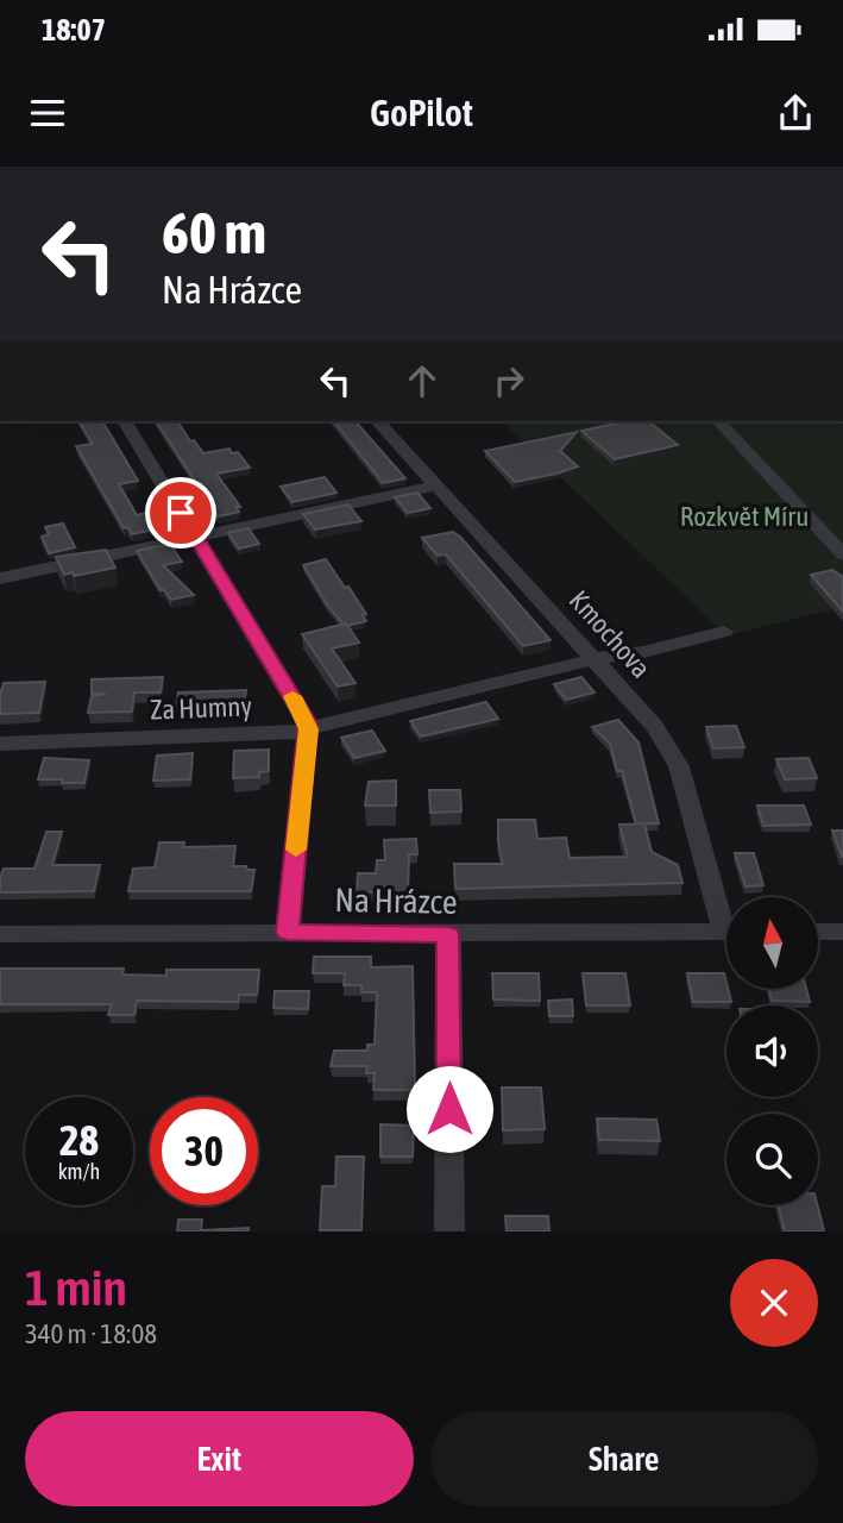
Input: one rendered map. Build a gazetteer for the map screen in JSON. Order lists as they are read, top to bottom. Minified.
{"streets":{"street":["Kmochova","Za Humny","Na Hrázce"]},"crossings":[["Kmochova","Za Humny"]],"parks":["Rozkvět Míru"],"north":"top","page":{"status":"18:07","header":"GoPilot","turn":["60 m","Na Hrázce"],"speed":"28 km/h","limit":"30","heading":["1 min","340 m · 18:08"],"buttons":["Exit","Share"]}}
